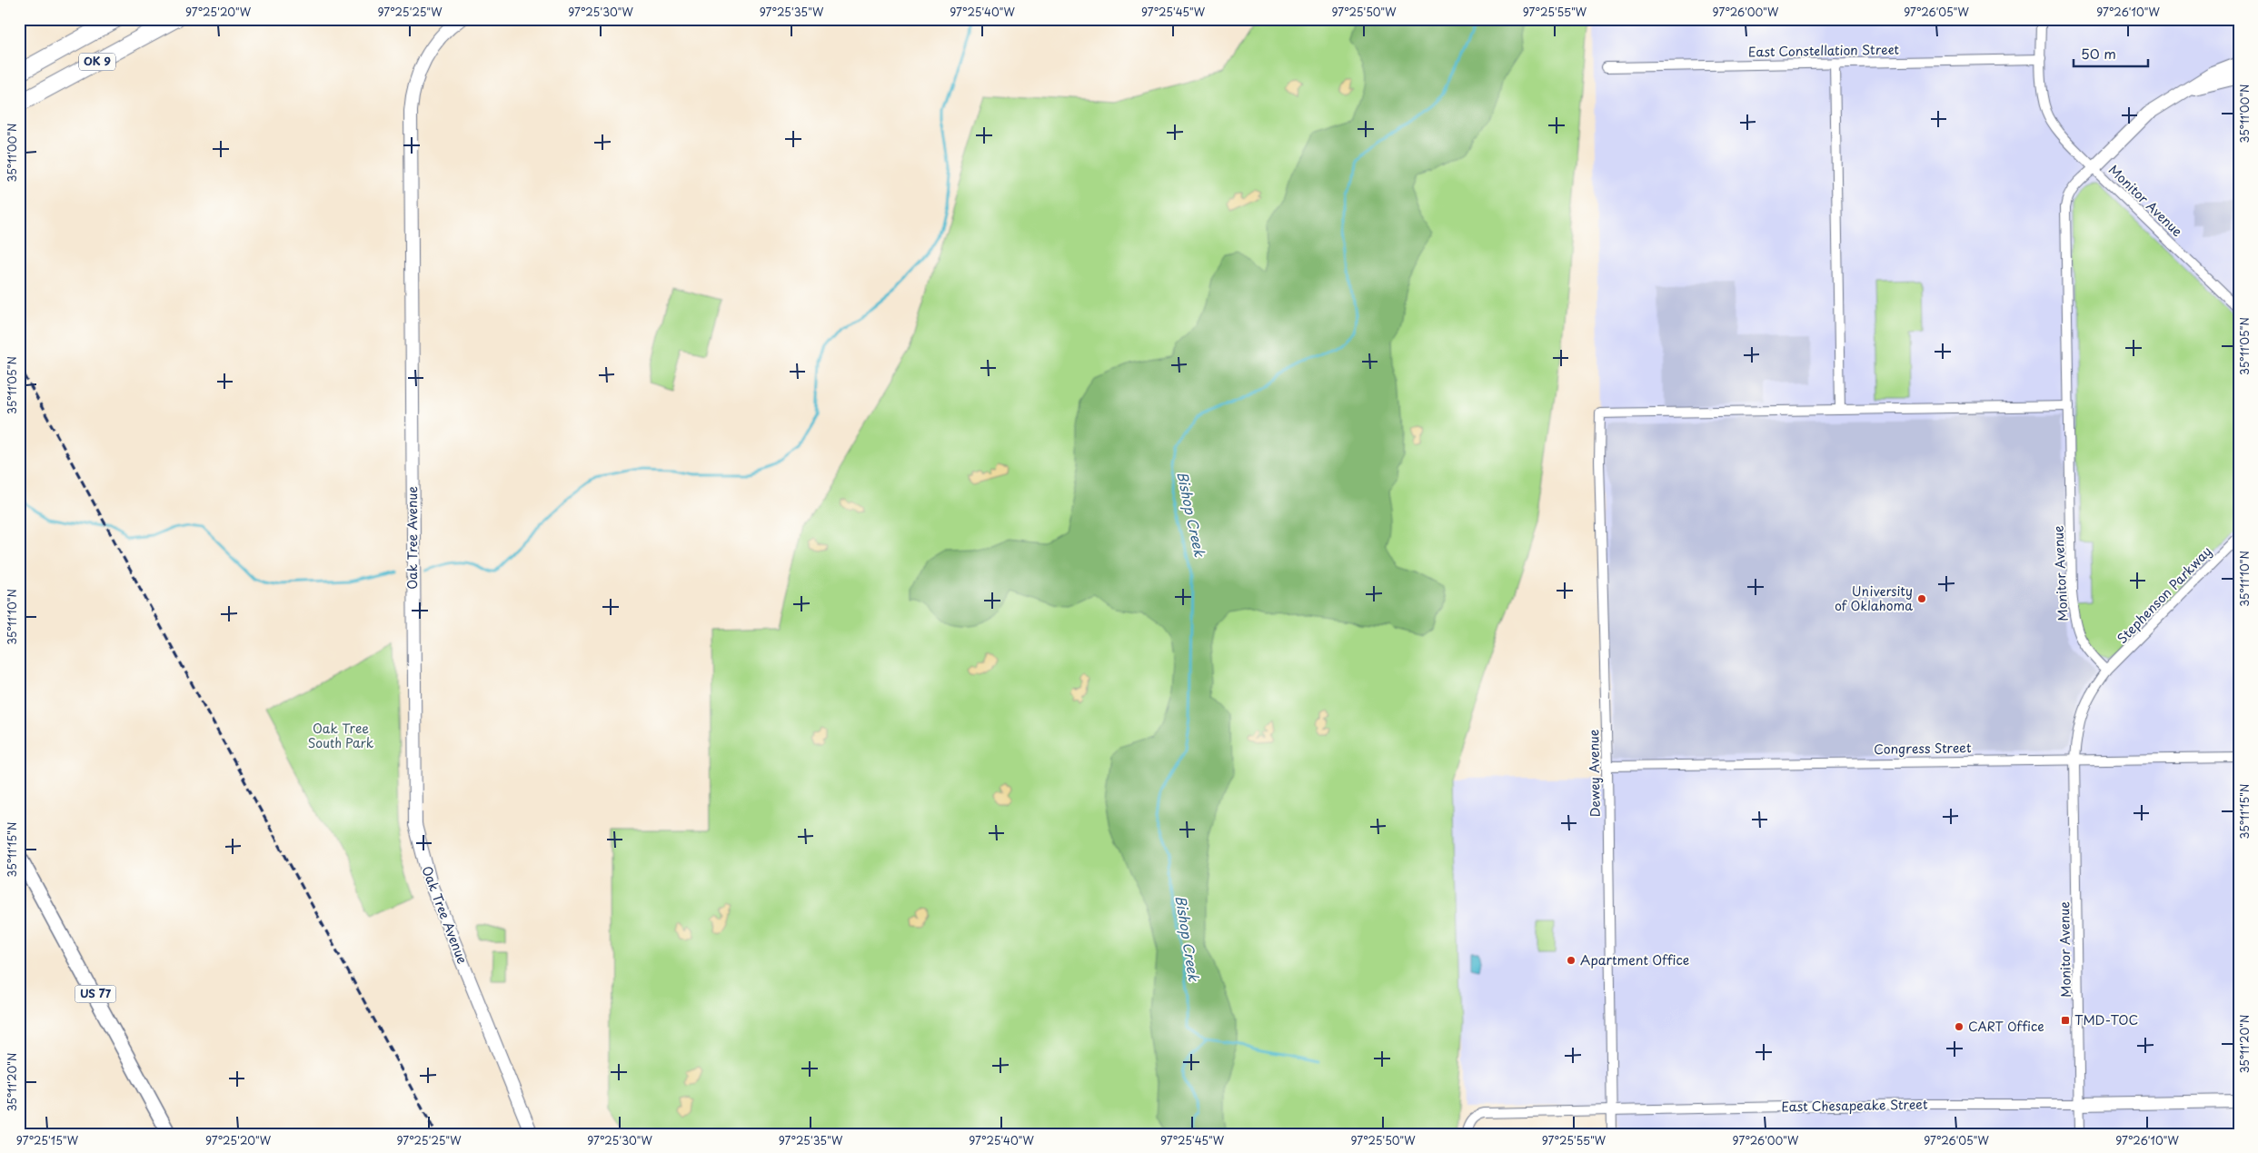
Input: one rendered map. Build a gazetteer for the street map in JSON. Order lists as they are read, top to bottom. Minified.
{"streets":{"highway":["OK 9"],"main road":["US 77"],"street":["East Constellation Street","Monitor Avenue","Oak Tree Avenue","Stephenson Parkway","Congress Street","Dewey Avenue","East Chesapeake Street"]},"crossings":[["East Constellation Street","Monitor Avenue"],["Monitor Avenue","Stephenson Parkway"],["Monitor Avenue","Congress Street"],["Monitor Avenue","East Chesapeake Street"],["Congress Street","Dewey Avenue"],["Dewey Avenue","East Chesapeake Street"]],"water":["Bishop Creek"],"parks":["Oak Tree South Park"],"places":{"other":["University of Oklahoma","Apartment Office","CART Office"],"transit":["TMD-TOC"]},"scale_bar":"50 m","coordinates":["97°25'20\"W","97°25'25\"W","97°25'30\"W","97°25'35\"W","97°25'40\"W","97°25'45\"W","97°25'50\"W","97°25'55\"W","97°26'00\"W","97°26'05\"W","97°26'10\"W","35°11'00\"N","35°11'05\"N","35°11'10\"N","35°11'15\"N","35°11'20\"N","97°25'15\"W"]}
